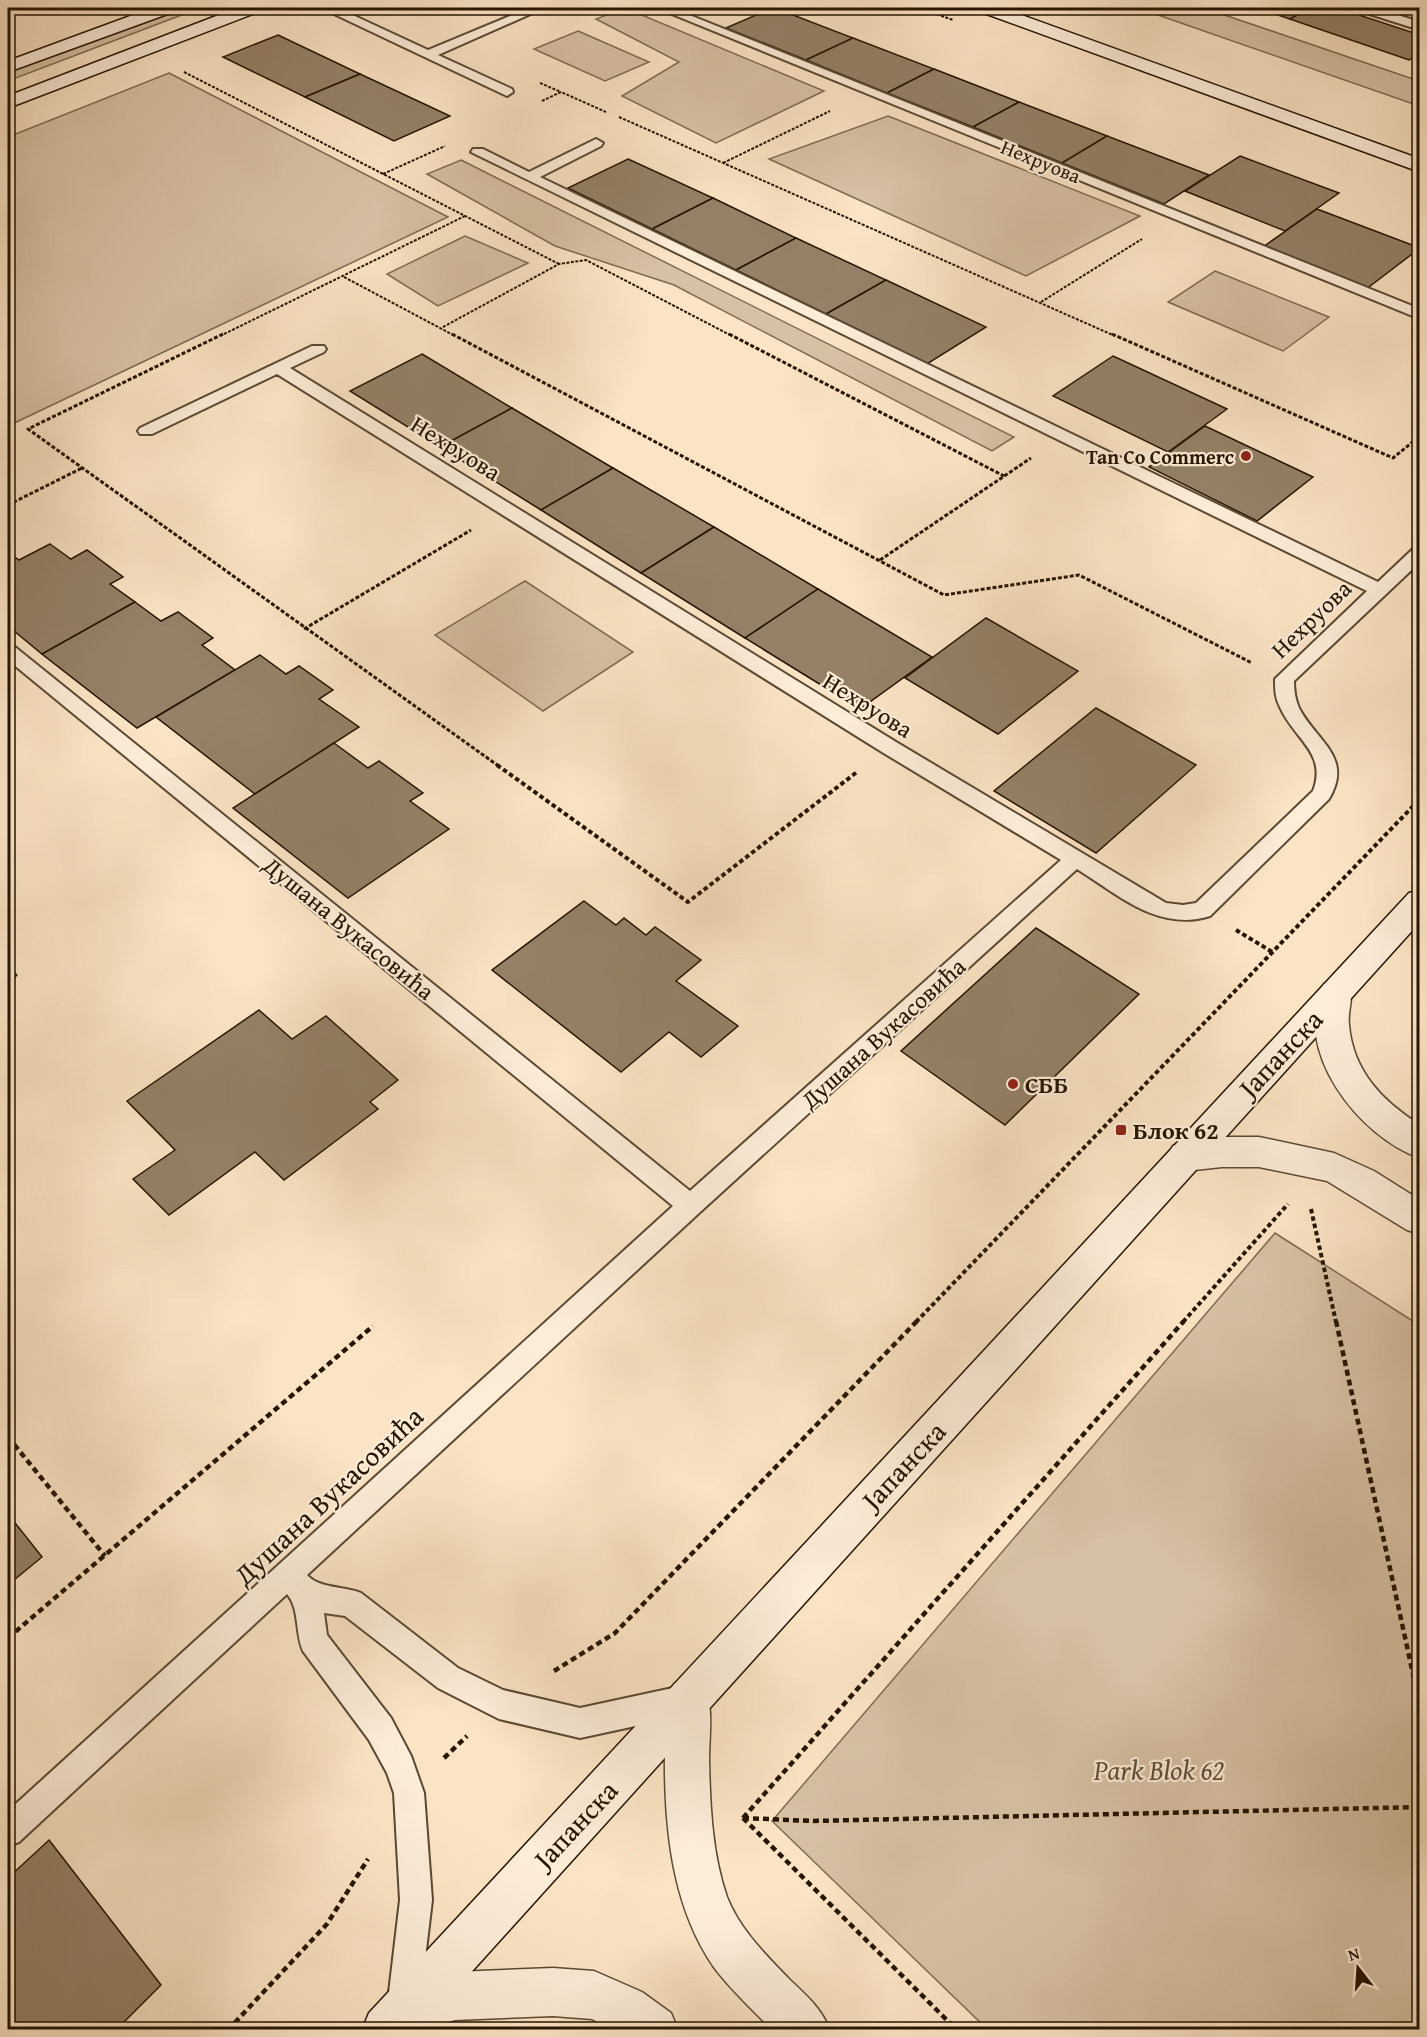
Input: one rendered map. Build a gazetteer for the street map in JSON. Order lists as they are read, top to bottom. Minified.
{"streets":{"street":["Јапанска"],"lane":["Нехруова","Душана Вукасовића"]},"crossings":[["Нехруова","Душана Вукасовића"]],"parks":["Park Blok 62"],"places":{"other":["Tan Co Commerc","СББ"],"transit":["Блок 62"]},"north":"top"}
